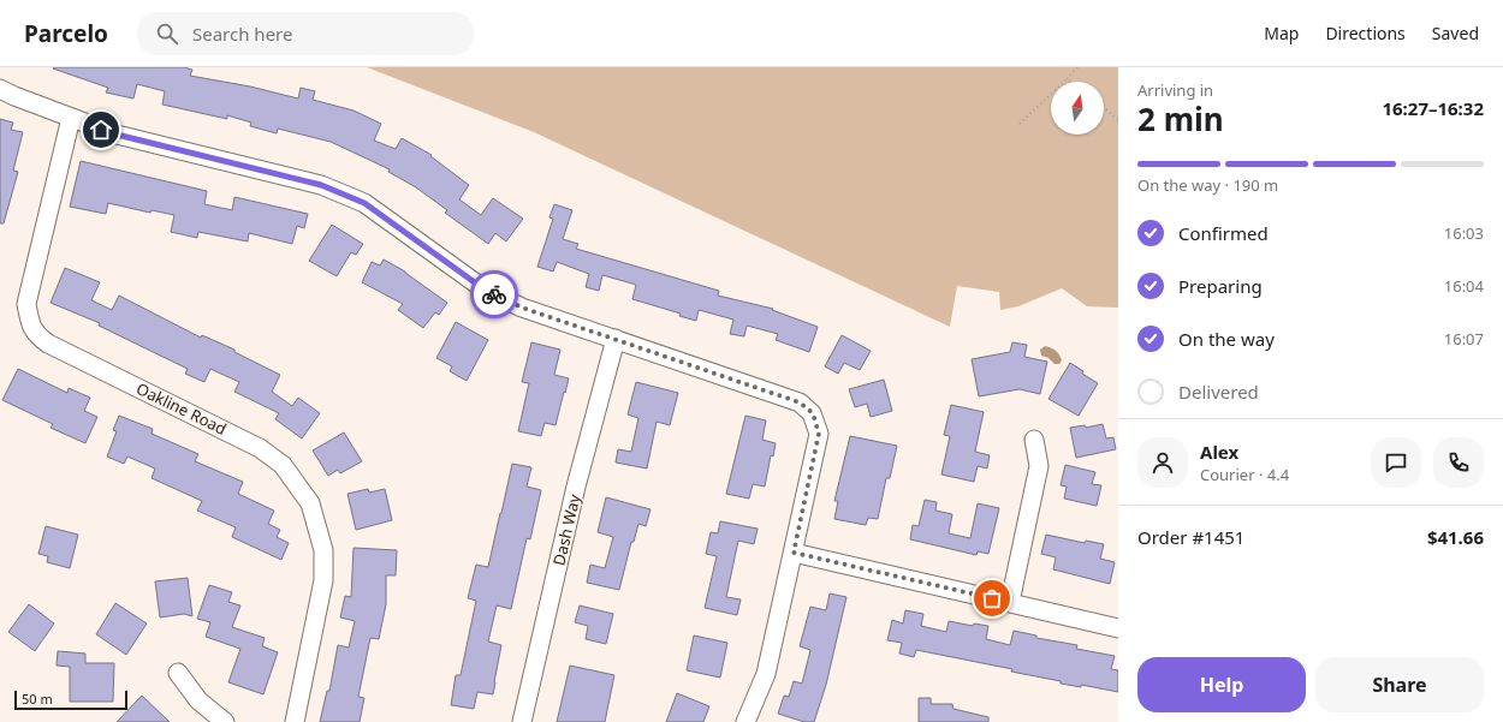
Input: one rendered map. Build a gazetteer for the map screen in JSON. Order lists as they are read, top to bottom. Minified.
{"streets":{"street":["Oakline Road","Dash Way"]},"scale_bar":"50 m","north":"top","page":{"header":"Parcelo","search":"Search here","nav":["Map","Directions","Saved"],"heading":["2 min","Arriving in","16:27–16:32"],"panel":["Alex","Courier · 4.4","Order #1451","$41.66"],"bar":"On the way · 190 m","list":[["Confirmed","16:03"],["Preparing","16:04"],["On the way","16:07"],"Delivered"],"buttons":["Help","Share"],"scale":"50 m"}}
